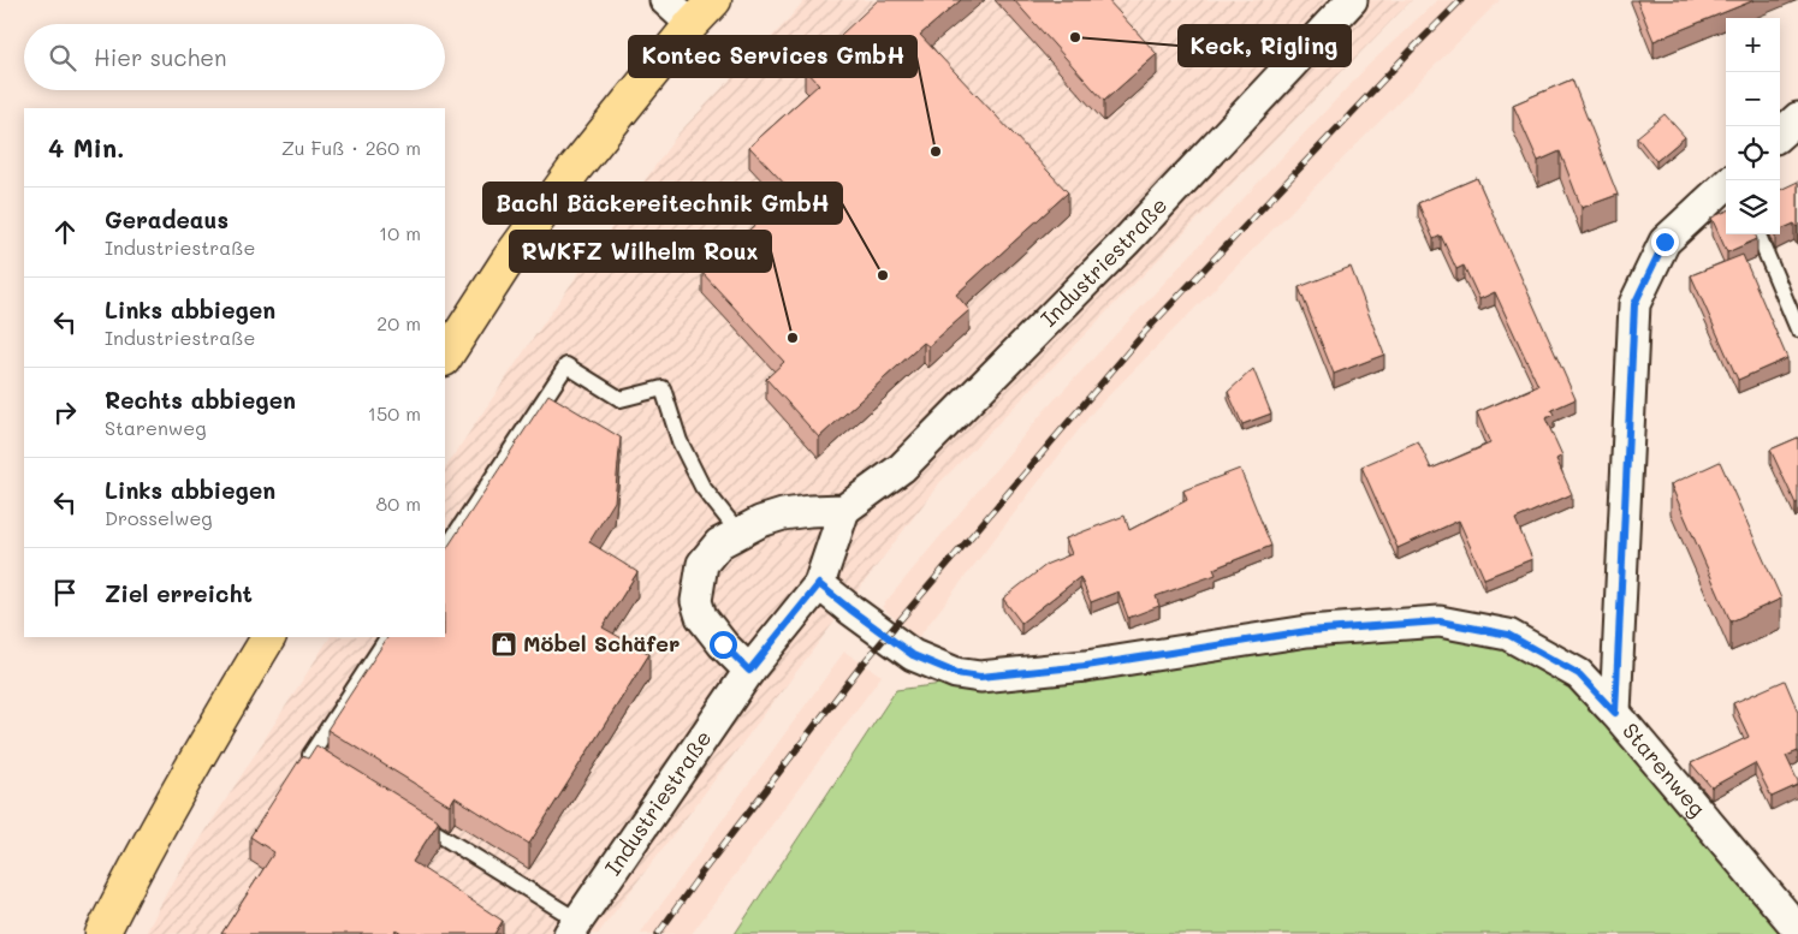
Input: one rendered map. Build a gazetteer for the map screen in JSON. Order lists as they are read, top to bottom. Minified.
{"streets":{"street":["Industriestraße","Starenweg"]},"crossings":[["Industriestraße","Starenweg"]],"places":{"other":["Keck, Rigling","Kontec Services GmbH","Bachl Bäckereitechnik GmbH","RWKFZ Wilhelm Roux"],"shop":["Möbel Schäfer"]},"page":{"map_buttons":["+","−"],"search":"Hier suchen","heading":["4 Min.","Zu Fuß · 260 m"],"list":[["Geradeaus","Industriestraße","10 m"],["Links abbiegen","Industriestraße","20 m"],["Rechts abbiegen","Starenweg","150 m"],["Links abbiegen","Drosselweg","80 m"],"Ziel erreicht"]}}
